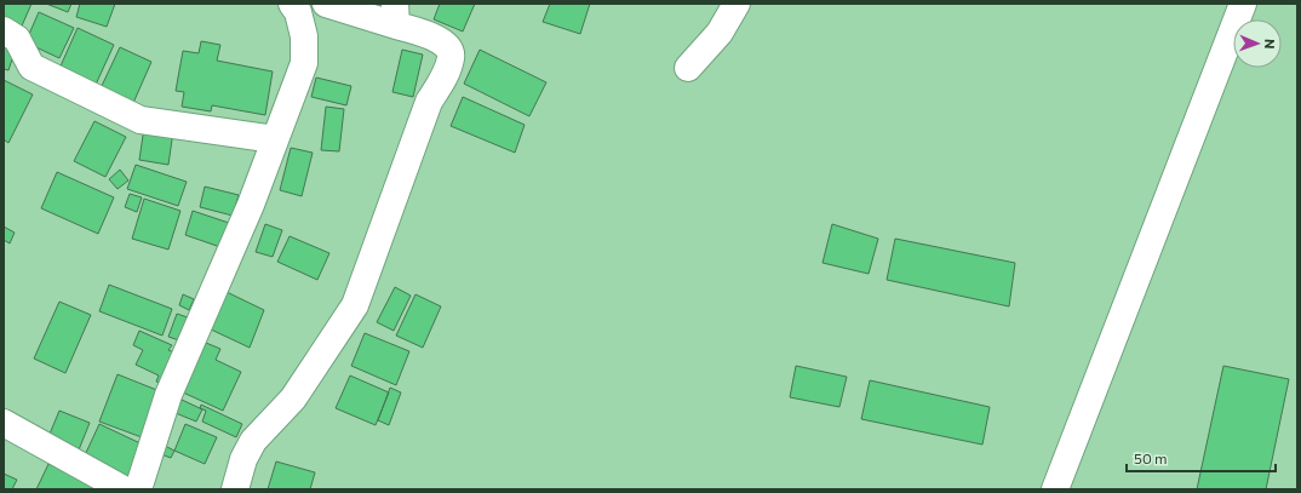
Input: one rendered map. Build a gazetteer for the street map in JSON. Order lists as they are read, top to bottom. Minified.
{"scale_bar":"50 m","north":"right"}
